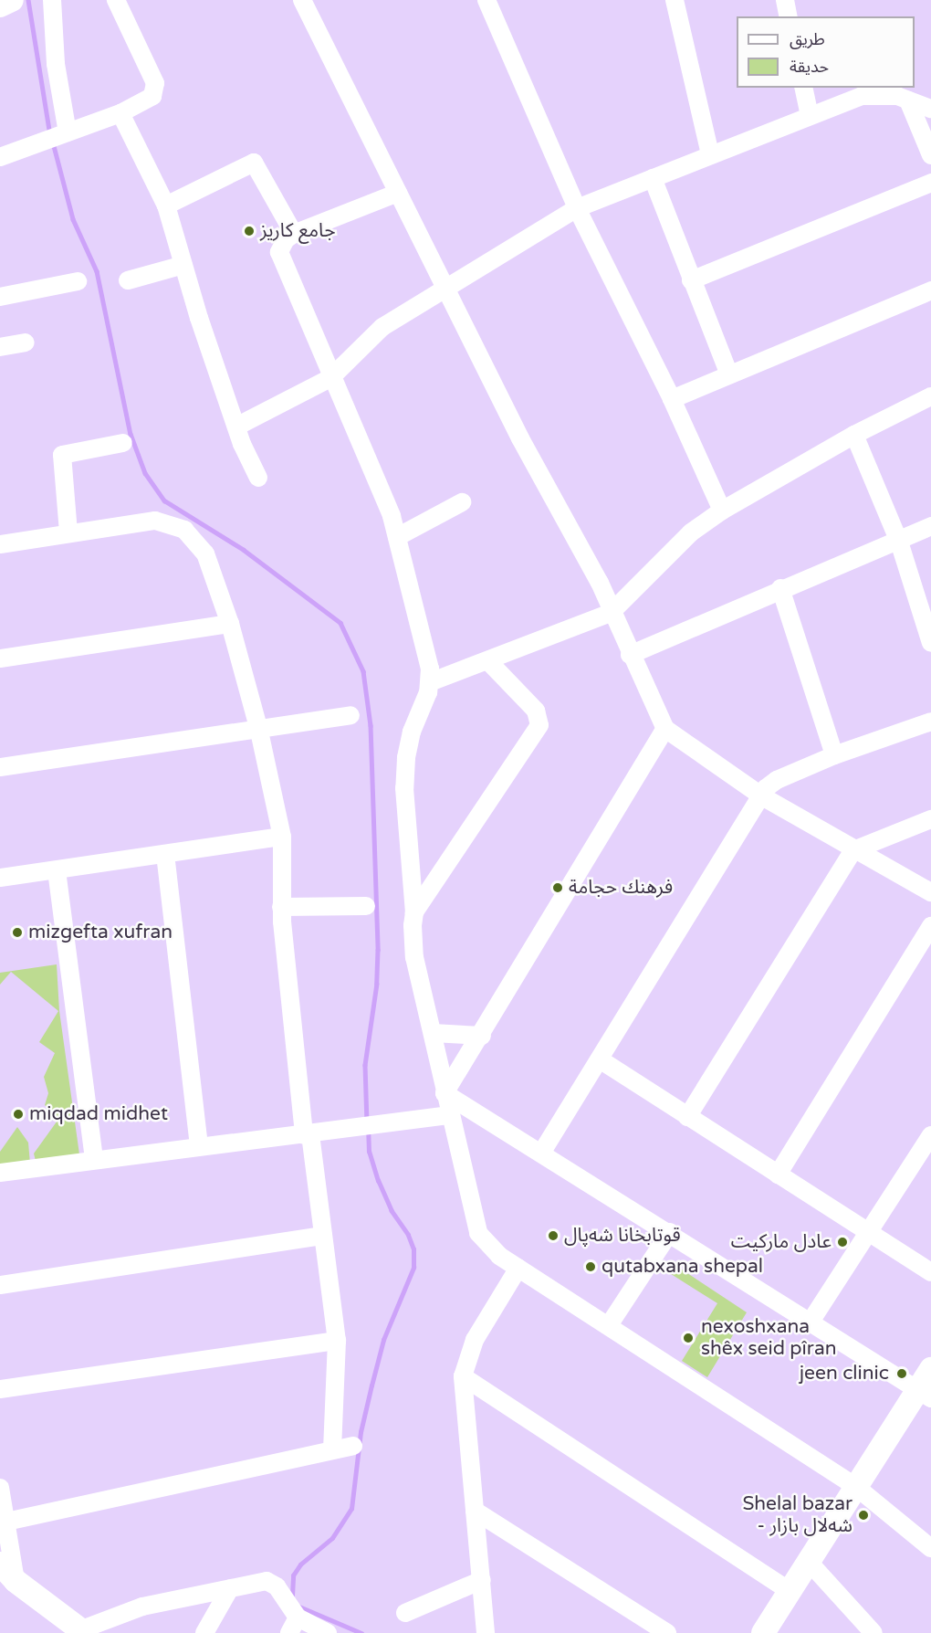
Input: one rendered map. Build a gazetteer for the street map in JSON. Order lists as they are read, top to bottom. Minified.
{"places":["جامع كاريز","فرهنك حجامة","mizgefta xufran","miqdad midhet","قوتابخانا شەپال","عادل ماركيت","qutabxana shepal","nexoshxana shêx seid pîran","jeen clinic","Shelal bazar - شەلال بازار"],"legend":["طريق","حديقة"]}
